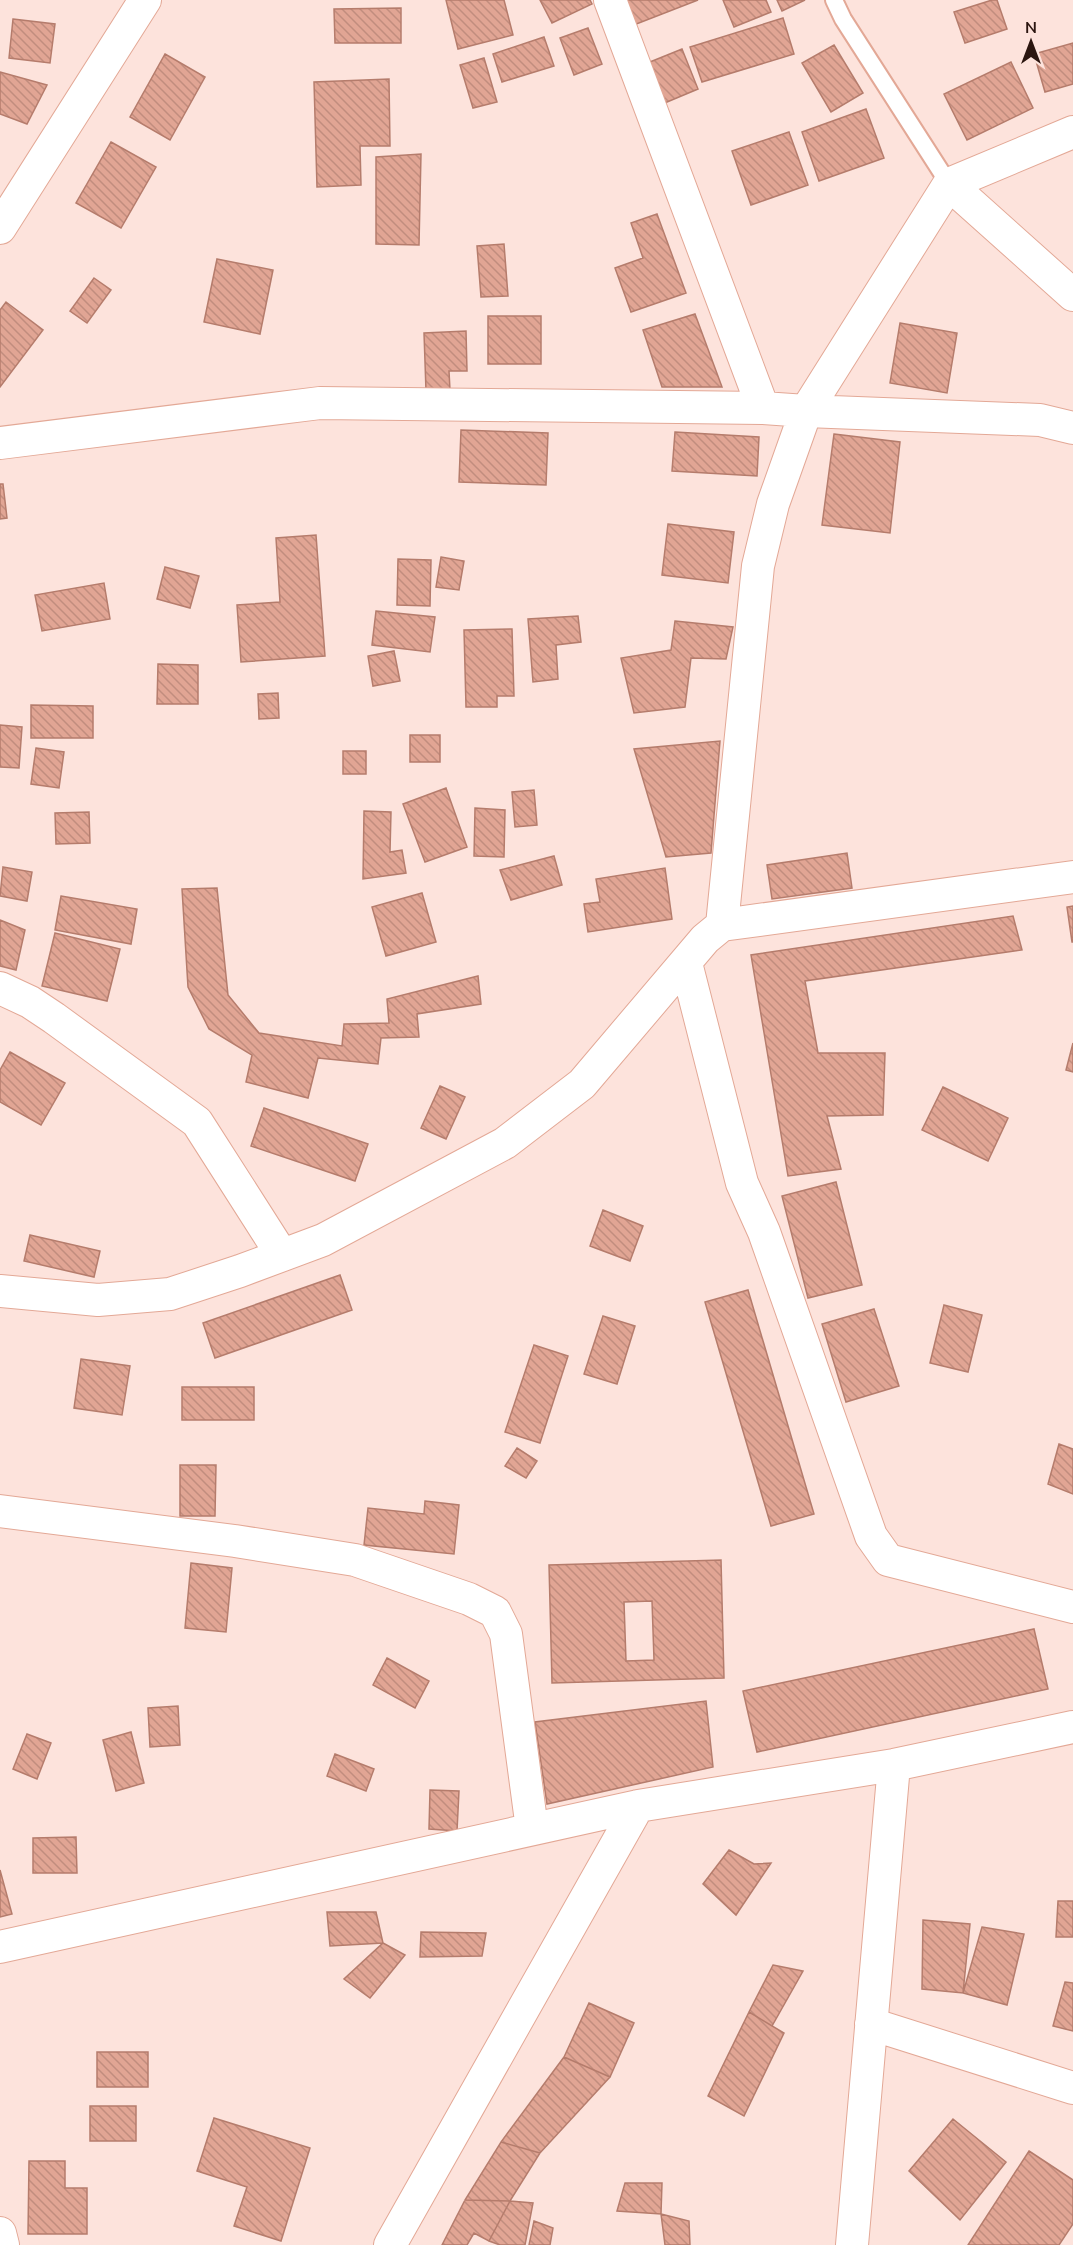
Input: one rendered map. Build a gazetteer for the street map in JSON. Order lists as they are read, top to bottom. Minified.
{"north":"top"}
